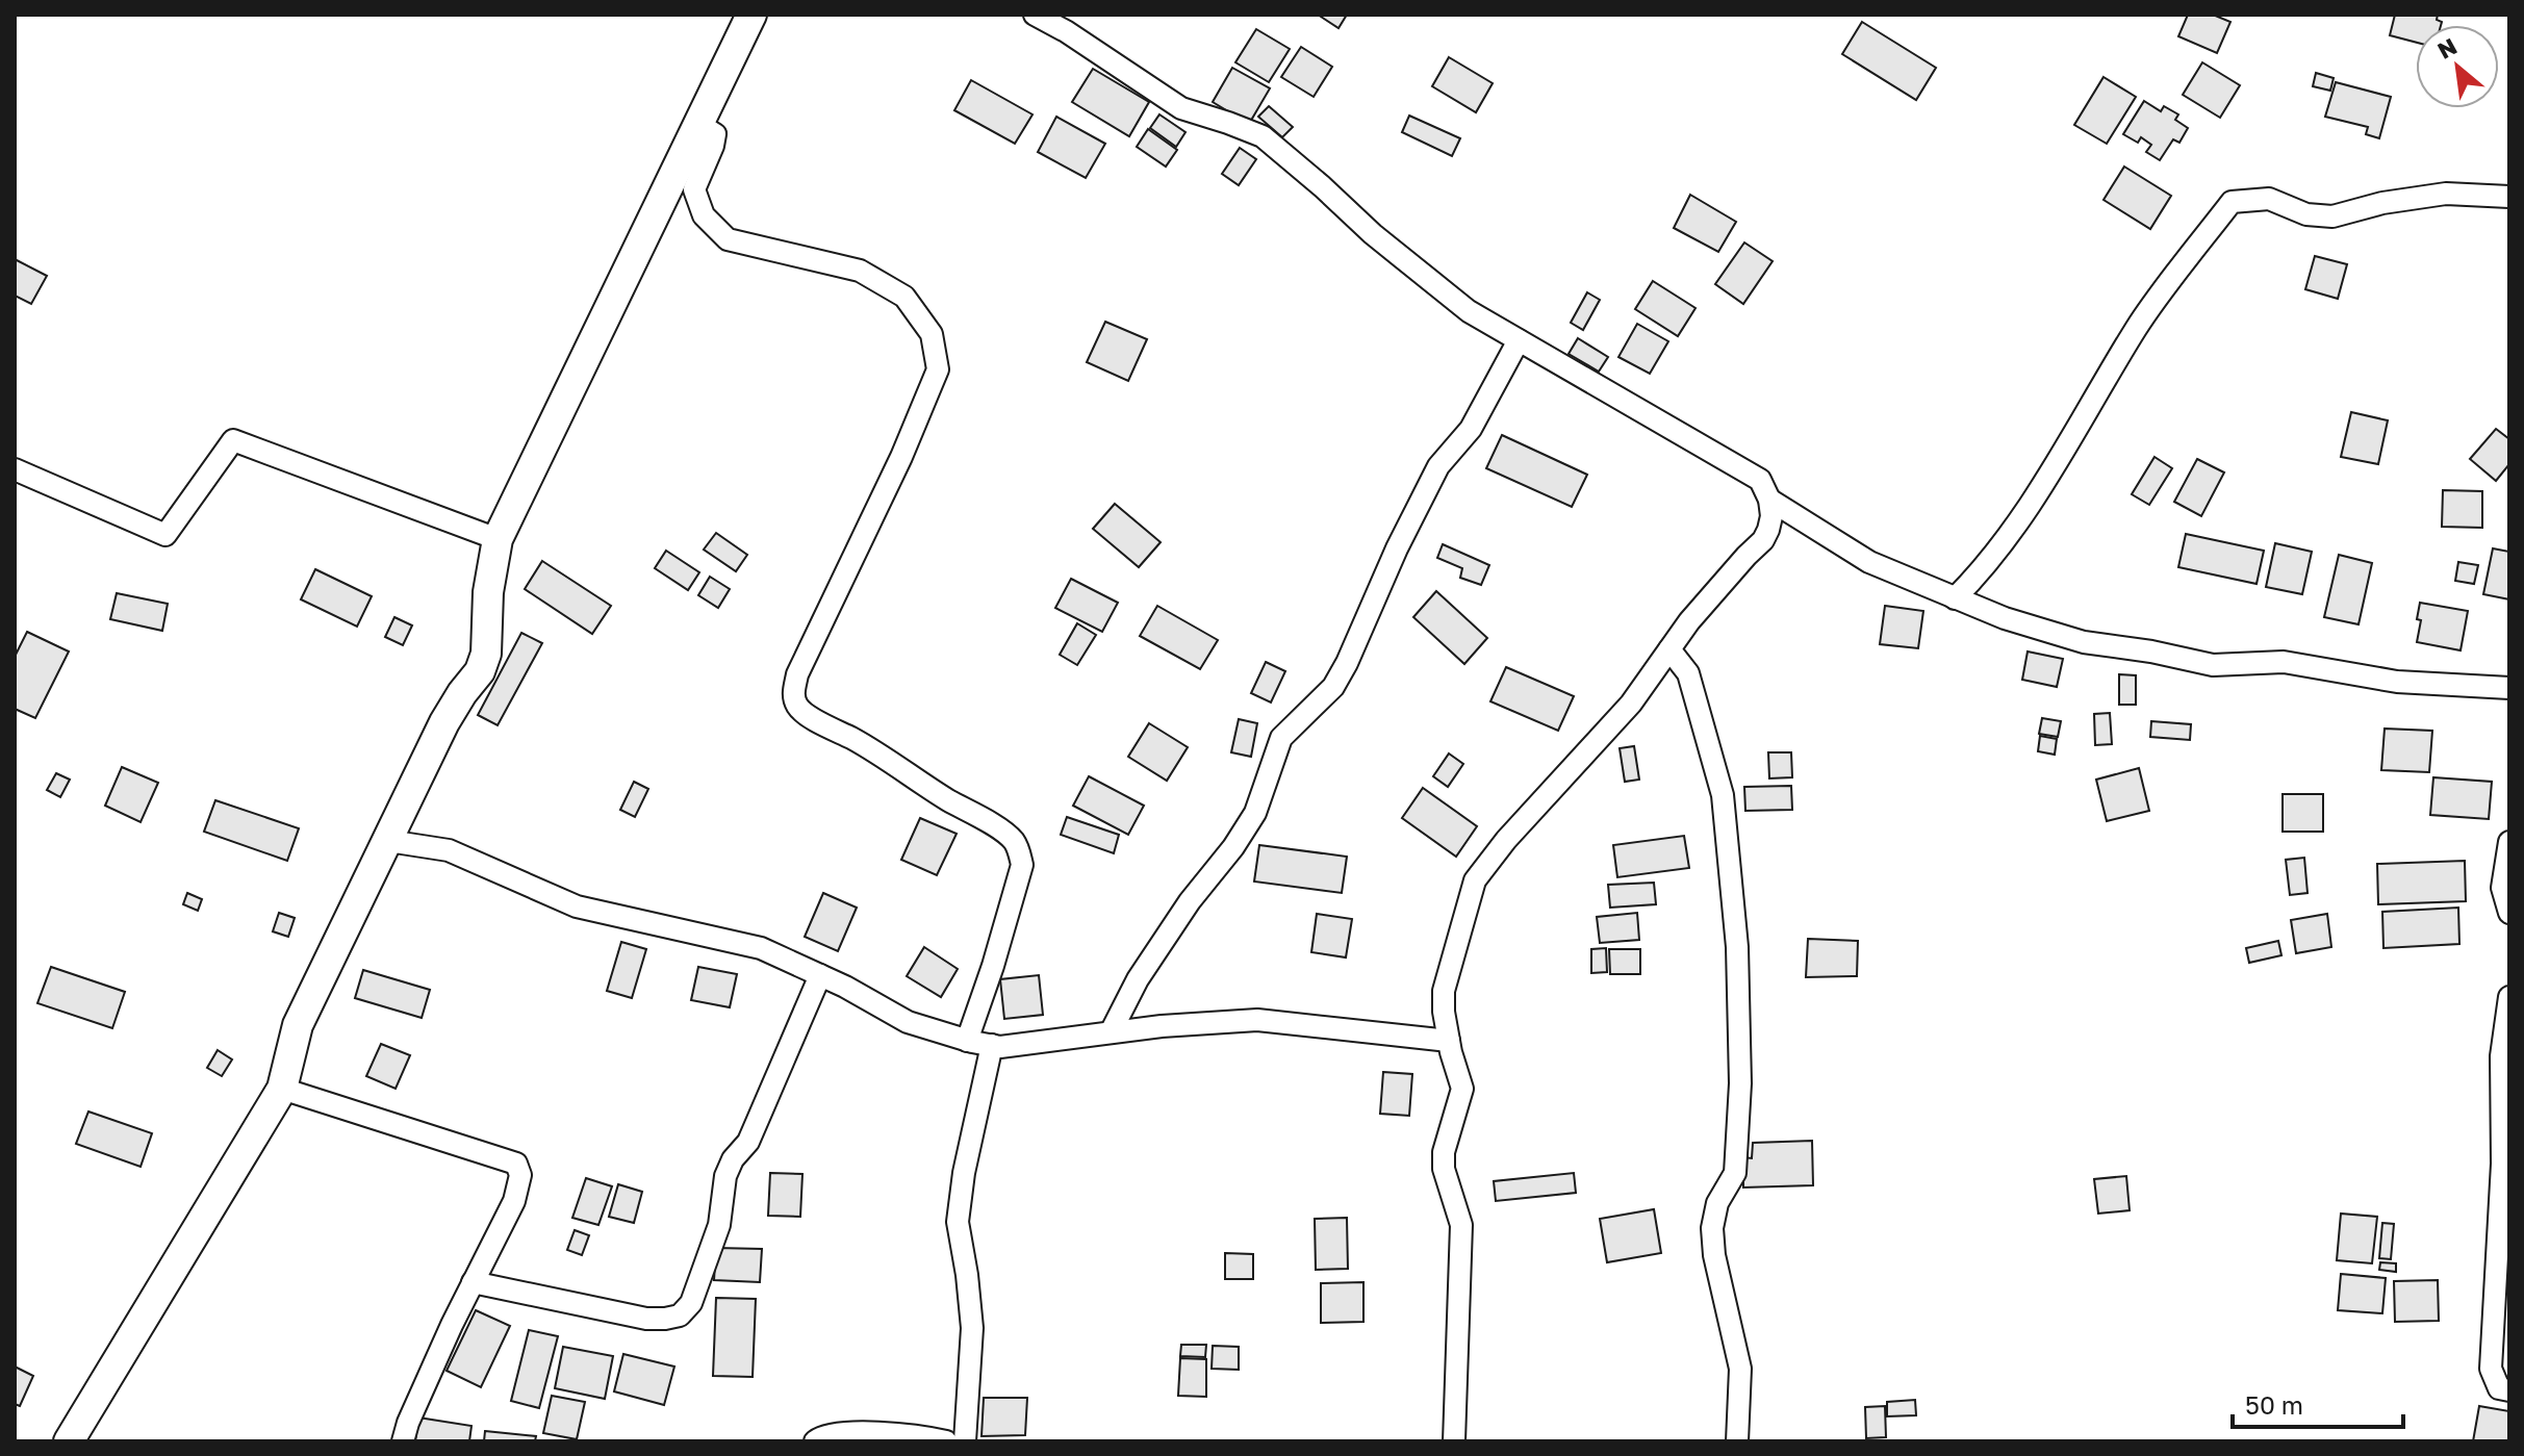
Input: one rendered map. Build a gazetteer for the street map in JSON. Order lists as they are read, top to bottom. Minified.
{"scale_bar":"50 m","north":"top left"}
